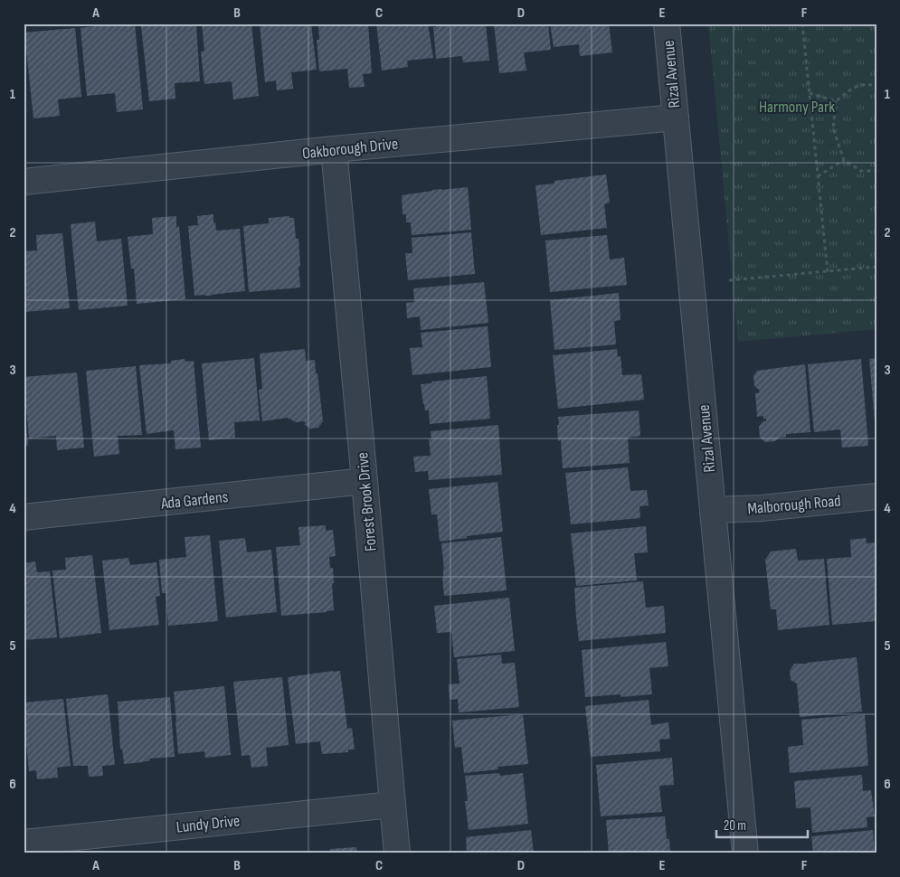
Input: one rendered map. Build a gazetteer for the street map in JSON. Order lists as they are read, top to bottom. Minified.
{"streets":{"street":["Rizal Avenue","Oakborough Drive","Ada Gardens","Forest Brook Drive","Malborough Road","Lundy Drive"]},"crossings":[["Rizal Avenue","Oakborough Drive"],["Rizal Avenue","Malborough Road"],["Oakborough Drive","Forest Brook Drive"],["Ada Gardens","Forest Brook Drive"],["Forest Brook Drive","Lundy Drive"]],"parks":["Harmony Park"],"scale_bar":"20 m","grid":{"columns":["A","B","C","D","E","F"],"rows":["1","2","3","4","5","6"]}}
